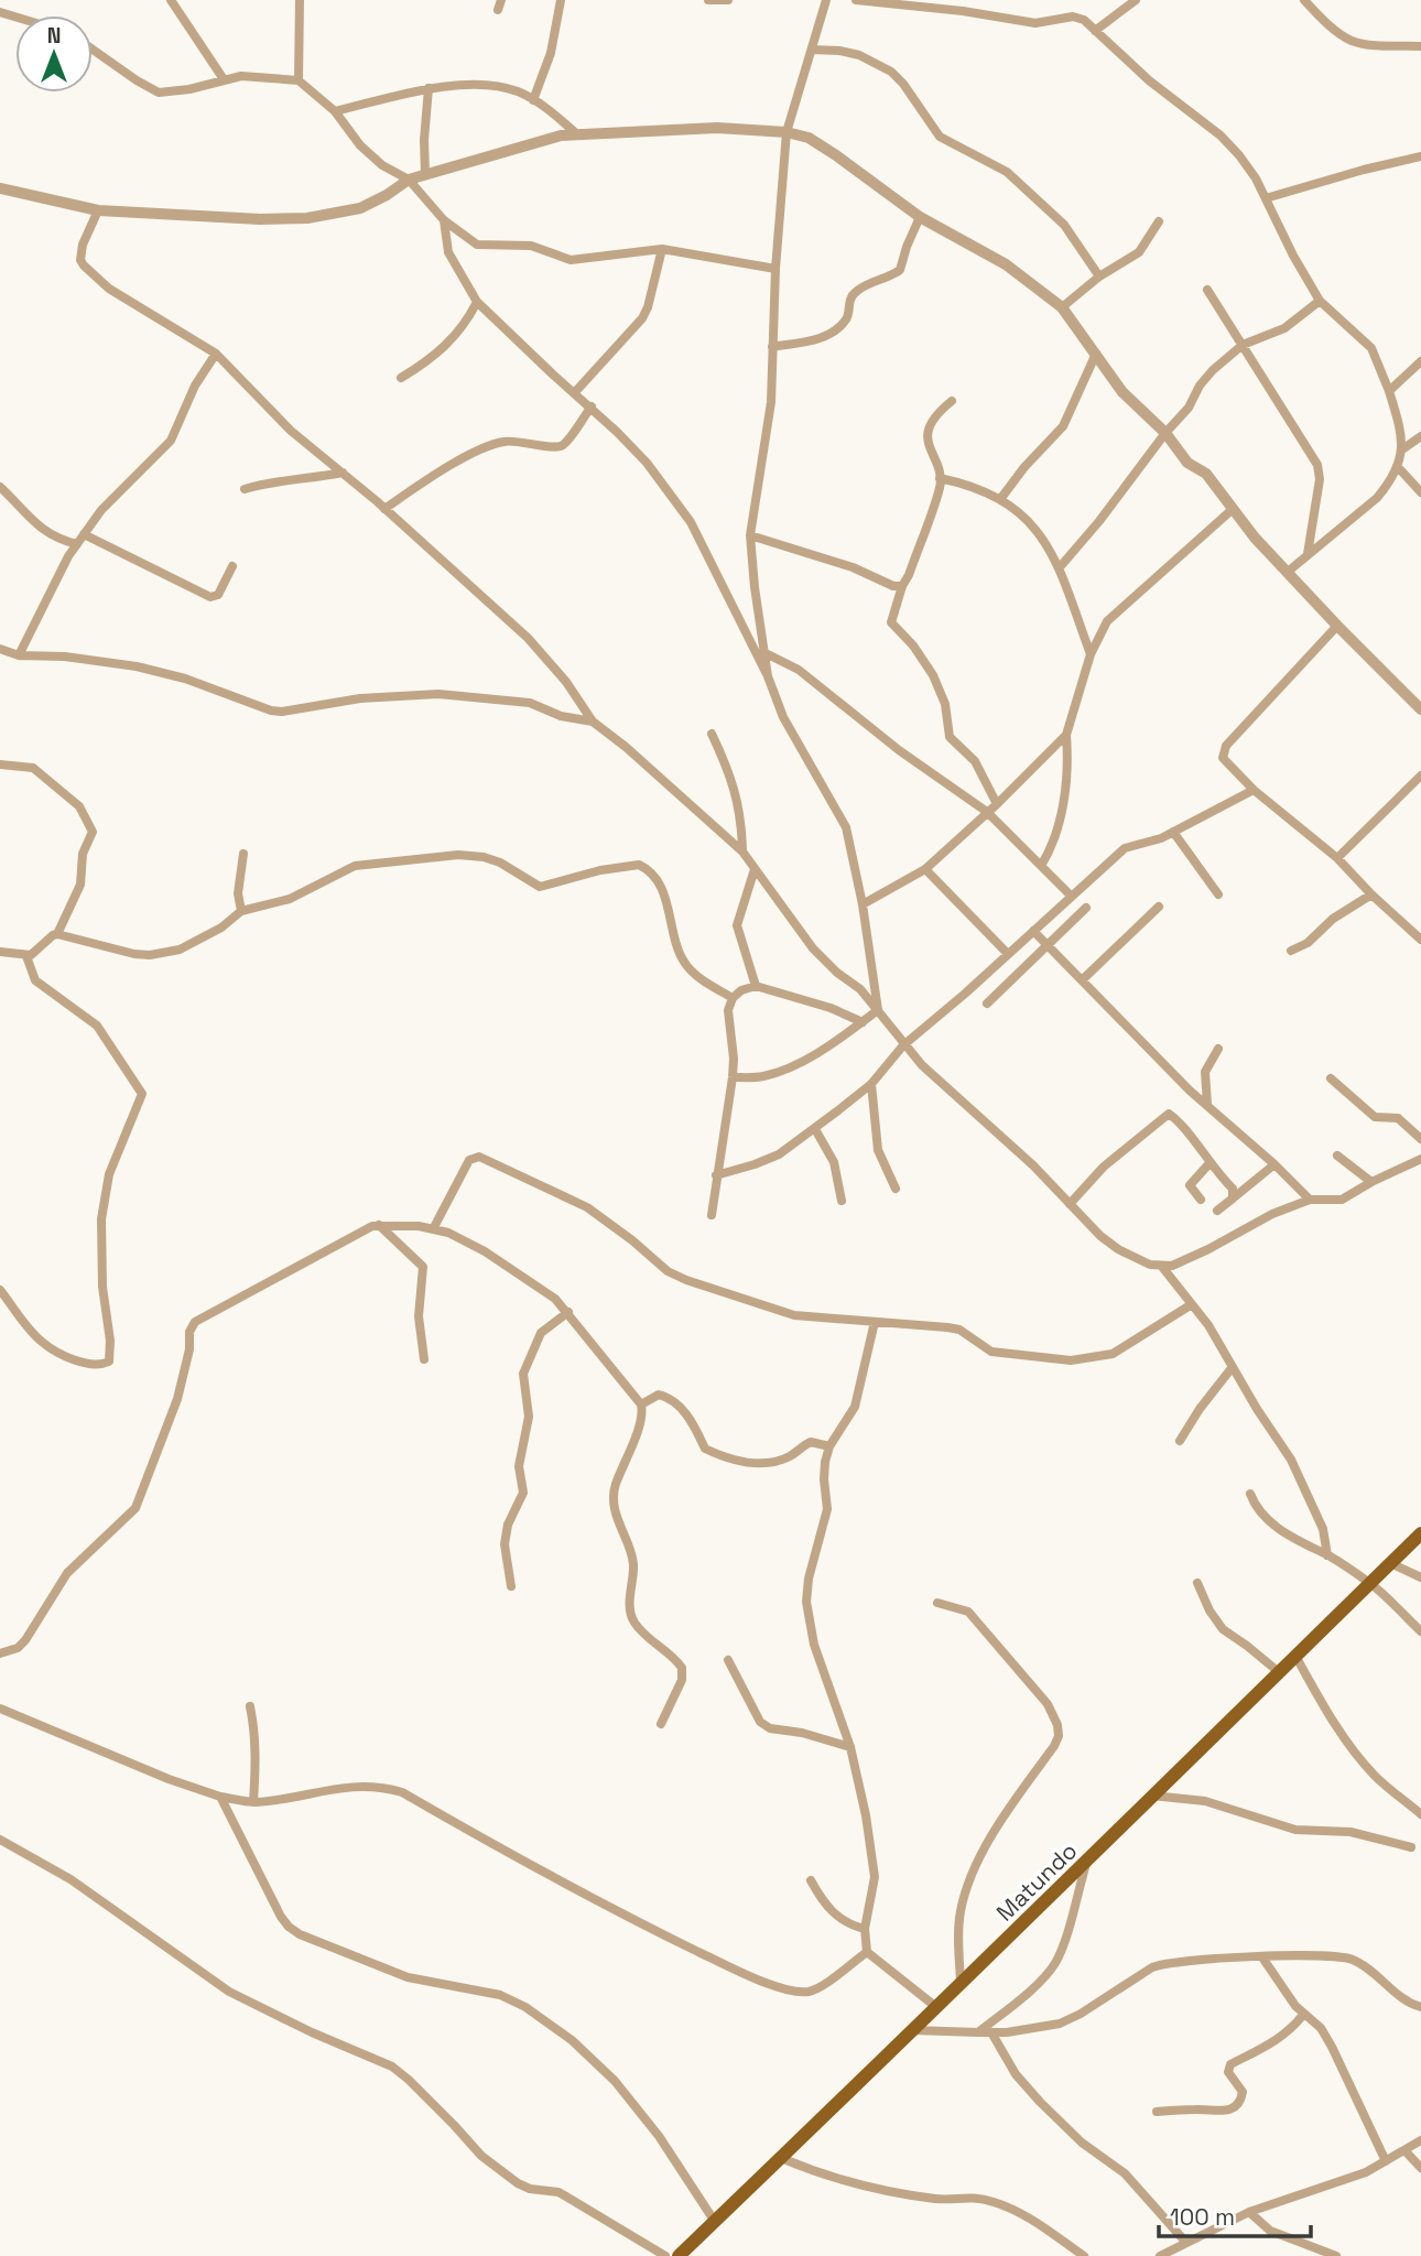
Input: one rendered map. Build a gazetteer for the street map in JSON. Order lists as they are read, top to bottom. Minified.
{"streets":{"main road":["Matundo"]},"scale_bar":"100 m","north":"top"}
